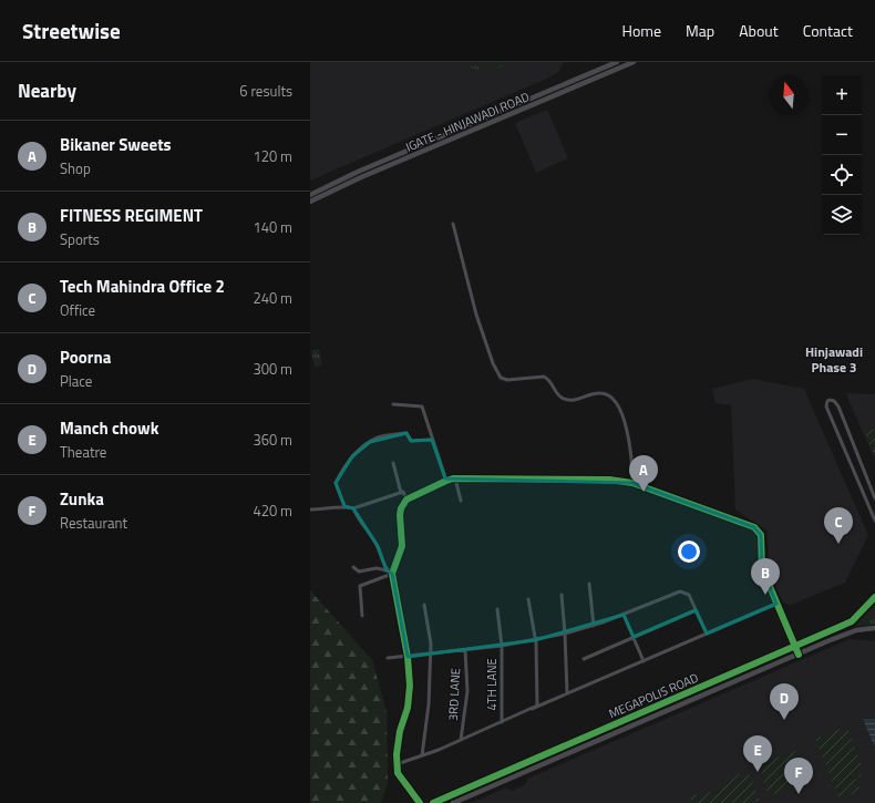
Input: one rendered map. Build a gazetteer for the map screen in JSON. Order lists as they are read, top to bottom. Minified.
{"streets":{"street":["IGATE - HINJAWADI ROAD","4TH LANE","3RD LANE","MEGAPOLIS ROAD"]},"districts":["Hinjawadi Phase 3"],"north":"top","page":{"header":"Streetwise","nav":["Home","Map","About","Contact"],"heading":["Nearby","6 results"],"map_buttons":["+","−"],"list":[{"mark":"A","name":"Bikaner Sweets","note":"Shop","value":"120 m"},{"mark":"B","name":"FITNESS REGIMENT","note":"Sports","value":"140 m"},{"mark":"C","name":"Tech Mahindra Office 2","note":"Office","value":"240 m"},{"mark":"D","name":"Poorna","note":"Place","value":"300 m"},{"mark":"E","name":"Manch chowk","note":"Theatre","value":"360 m"},{"mark":"F","name":"Zunka","note":"Restaurant","value":"420 m"}],"pins":["A","C","B","D","E","F"]}}
